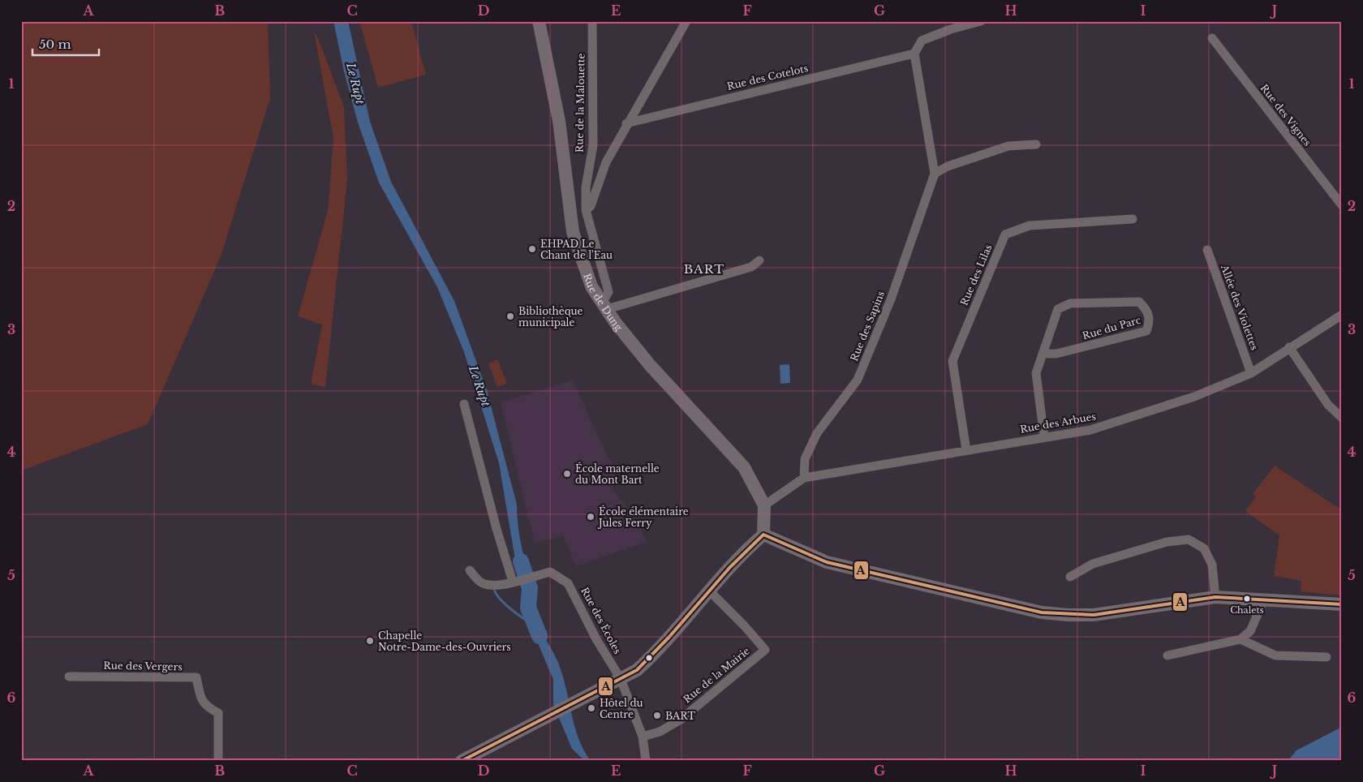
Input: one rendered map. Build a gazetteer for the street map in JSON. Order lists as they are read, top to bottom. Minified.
{"streets":{"main road":["Rue de Dung"],"street":["Rue des Cotelots","Rue de la Malouette","Rue des Vignes","Rue des Lilas","Allée des Violettes","Rue des Sapins","Rue du Parc","Rue des Arbues","Rue des Écoles","Rue des Vergers","Rue de la Mairie"]},"crossings":[["Rue des Cotelots","Rue des Sapins"],["Rue de la Malouette","Rue de Dung"],["Rue des Lilas","Rue des Arbues"],["Rue de Dung","Rue des Arbues"],["Allée des Violettes","Rue des Arbues"],["Rue des Sapins","Rue des Arbues"],["Rue du Parc","Rue des Arbues"]],"districts":["BART"],"water":["Le Rupt"],"places":["EHPAD Le Chant de l'Eau","Bibliothèque municipale","École maternelle du Mont Bart","École élémentaire Jules Ferry","Chalets","Chapelle Notre-Dame-des-Ouvriers","Hôtel du Centre","BART"],"lines":["transit line A"],"scale_bar":"50 m","grid":{"columns":["A","B","C","D","E","F","G","H","I","J"],"rows":["1","2","3","4","5","6"]}}
